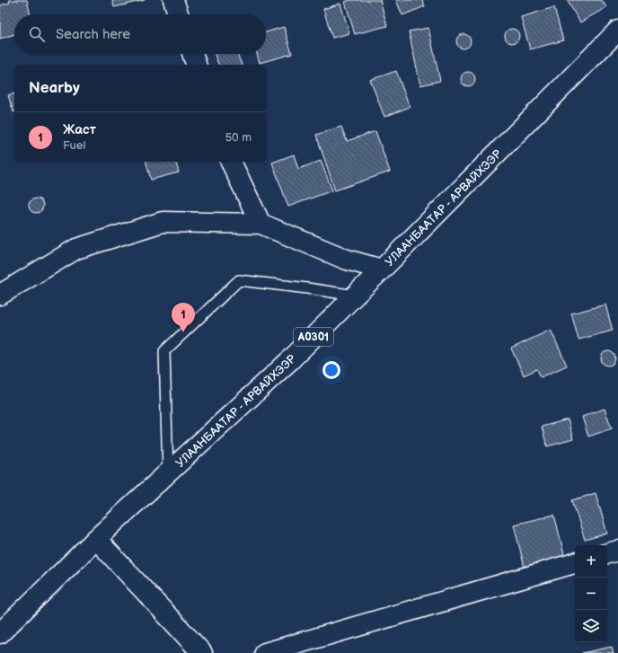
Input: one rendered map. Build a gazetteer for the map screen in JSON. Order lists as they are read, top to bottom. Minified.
{"streets":{"main road":["УЛААНБААТАР - АРВАЙХЭЭР","A0301"]},"page":{"search":"Search here","heading":"Nearby","list":[{"mark":"1","name":"Жаст","note":"Fuel","value":"50 m"}],"pins":"1","map_buttons":["+","−"]}}
